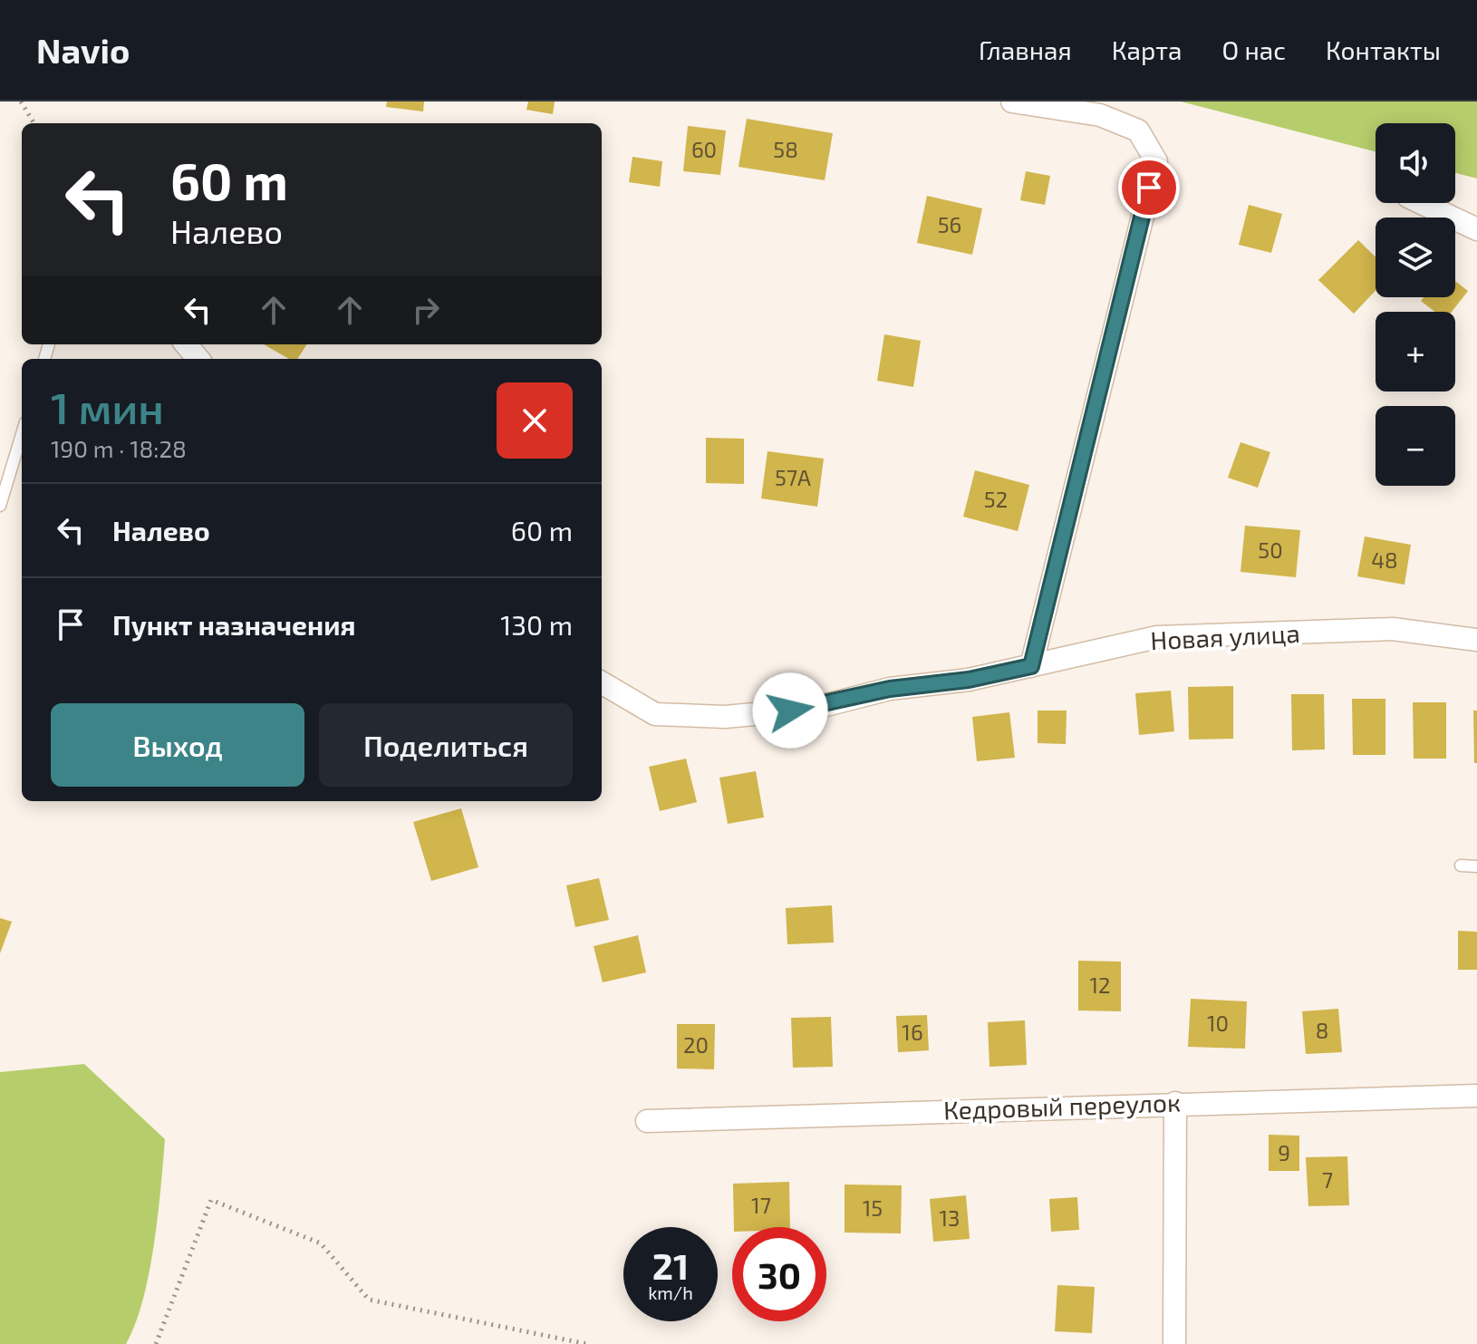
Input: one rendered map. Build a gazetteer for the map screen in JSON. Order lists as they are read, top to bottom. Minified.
{"streets":{"street":["Новая улица","Кедровый переулок"]},"house_numbers":["60","58","56","57А","52","50","48","12","10","8","16","20","9","7","17","15","13"],"page":{"header":"Navio","nav":["Главная","Карта","О нас","Контакты"],"map_buttons":["+","−"],"turn":["60 m","Налево"],"heading":["1 мин","190 m · 18:28"],"list":[{"name":"Налево","value":"60 m"},{"name":"Пункт назначения","value":"130 m"}],"buttons":["Выход","Поделиться"],"speed":"21 km/h","limit":"30"}}
